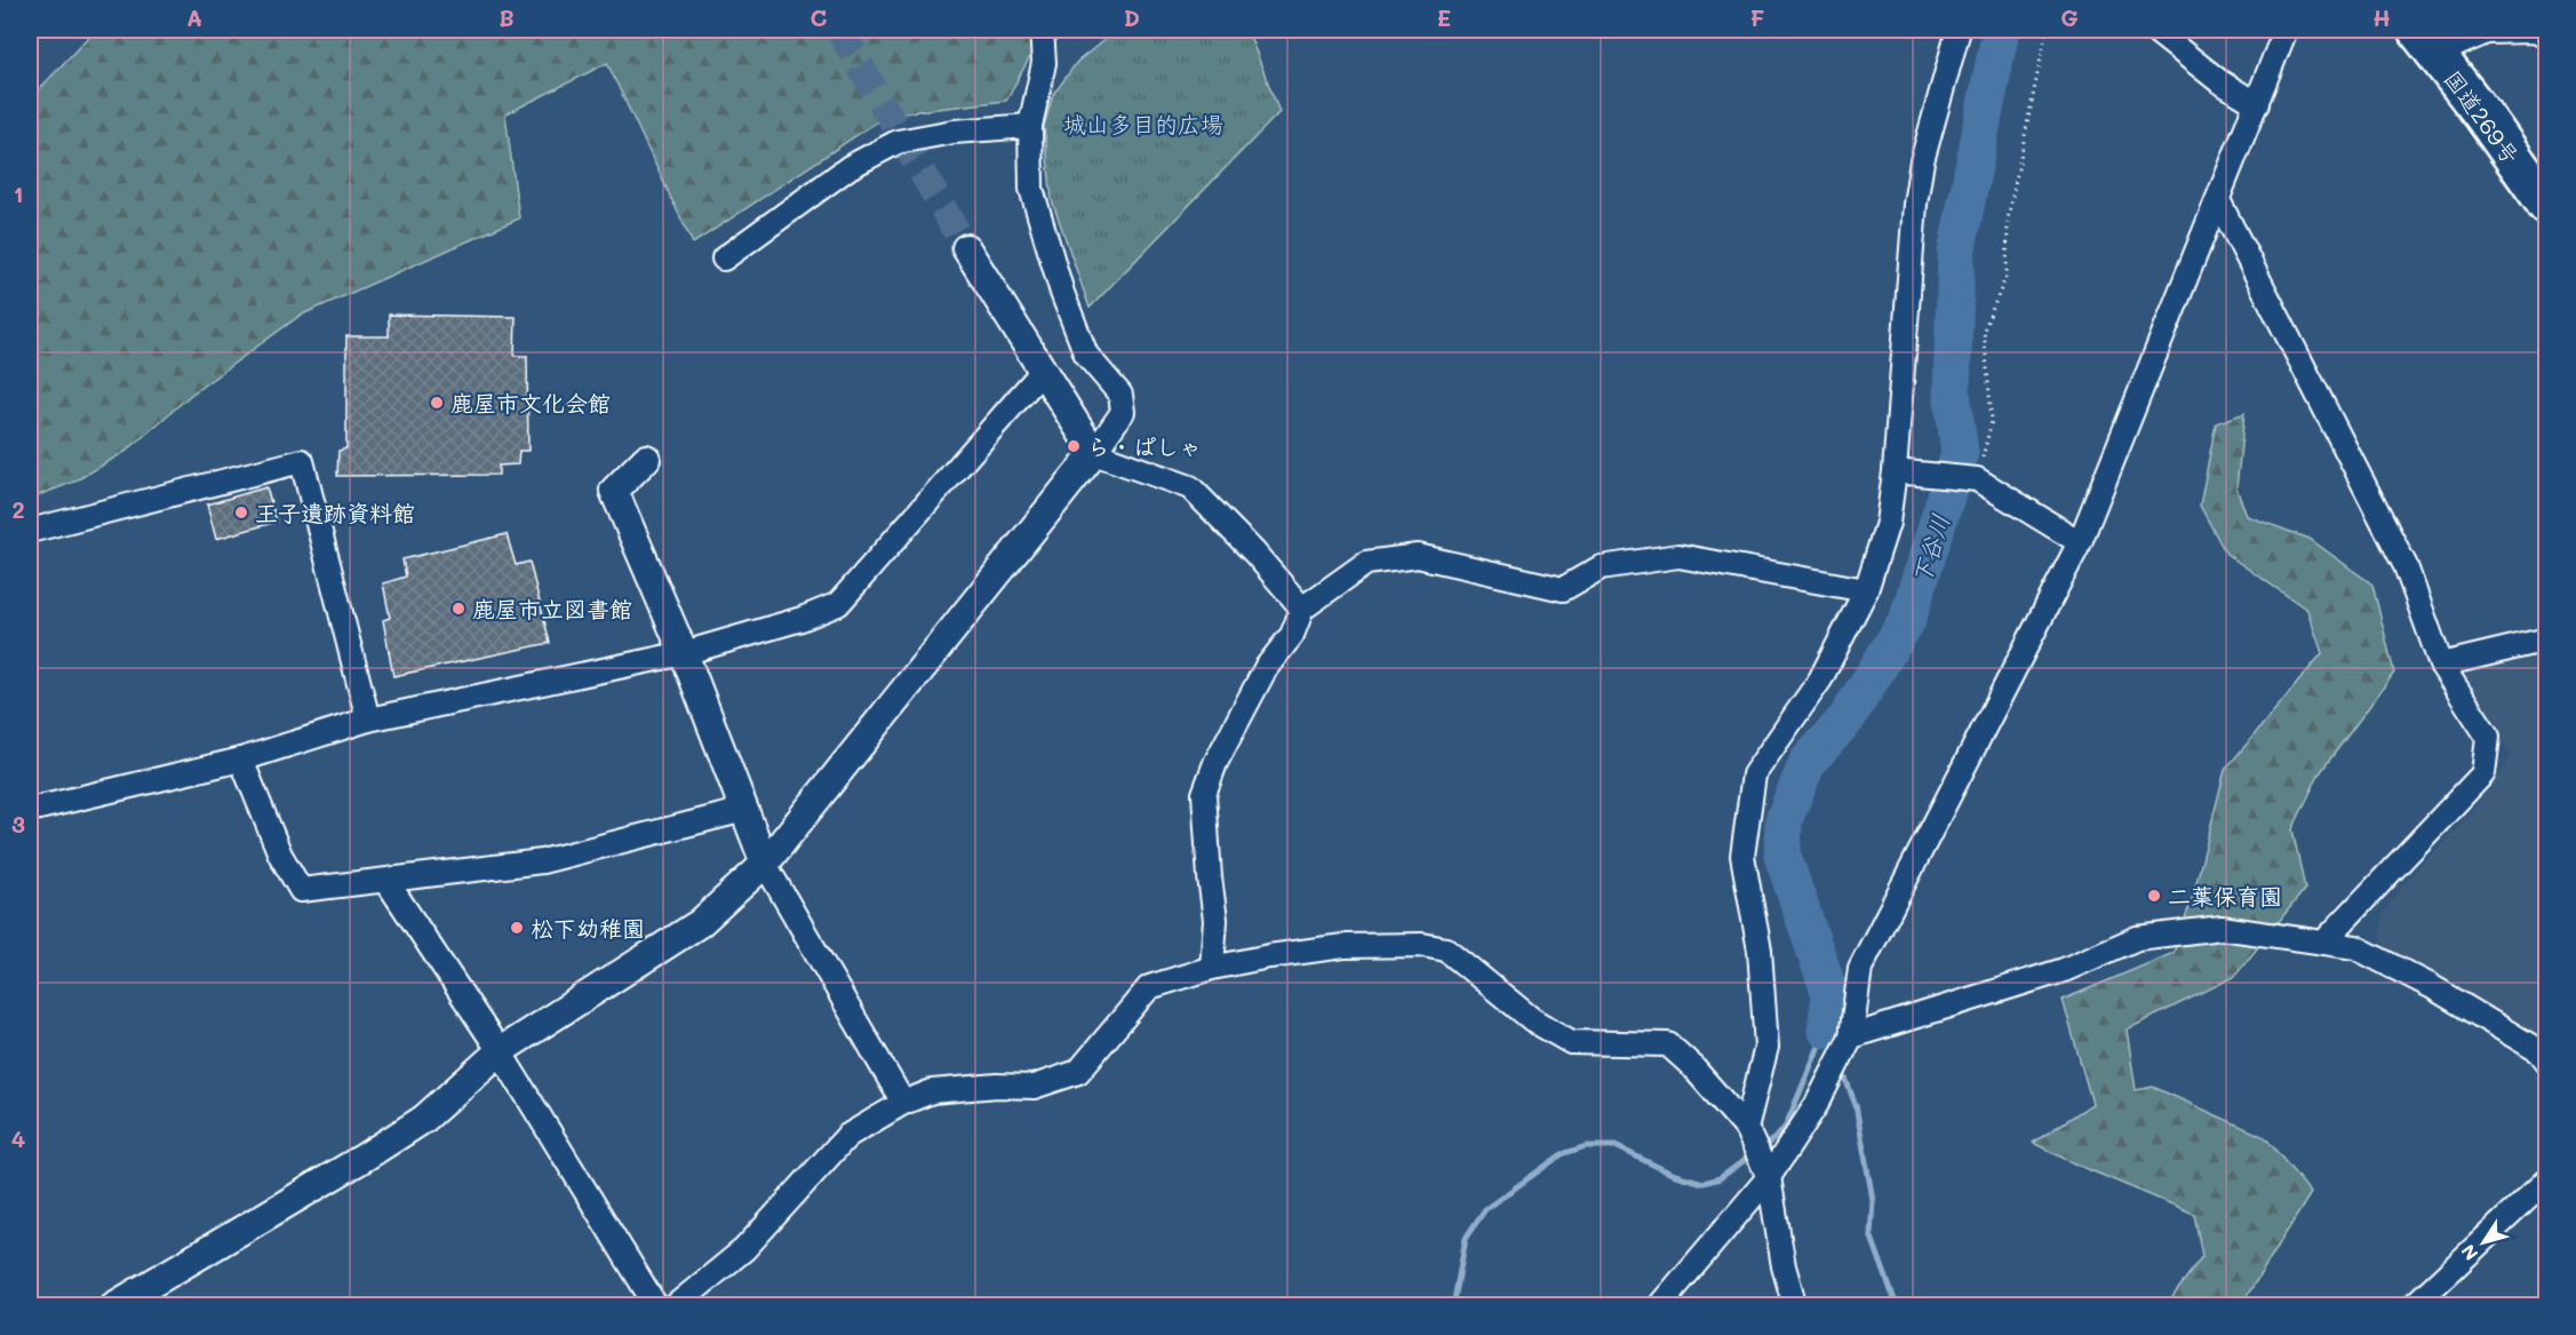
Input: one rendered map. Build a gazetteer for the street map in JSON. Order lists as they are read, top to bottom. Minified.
{"streets":{"highway":["国道269号"]},"water":["下谷川"],"parks":["城山多目的広場"],"places":["鹿屋市文化会館","ら・ぱしゃ","王子遺跡資料館","鹿屋市立図書館","二葉保育園","松下幼稚園"],"north":"bottom left","grid":{"columns":["A","B","C","D","E","F","G","H"],"rows":["1","2","3","4"]}}
